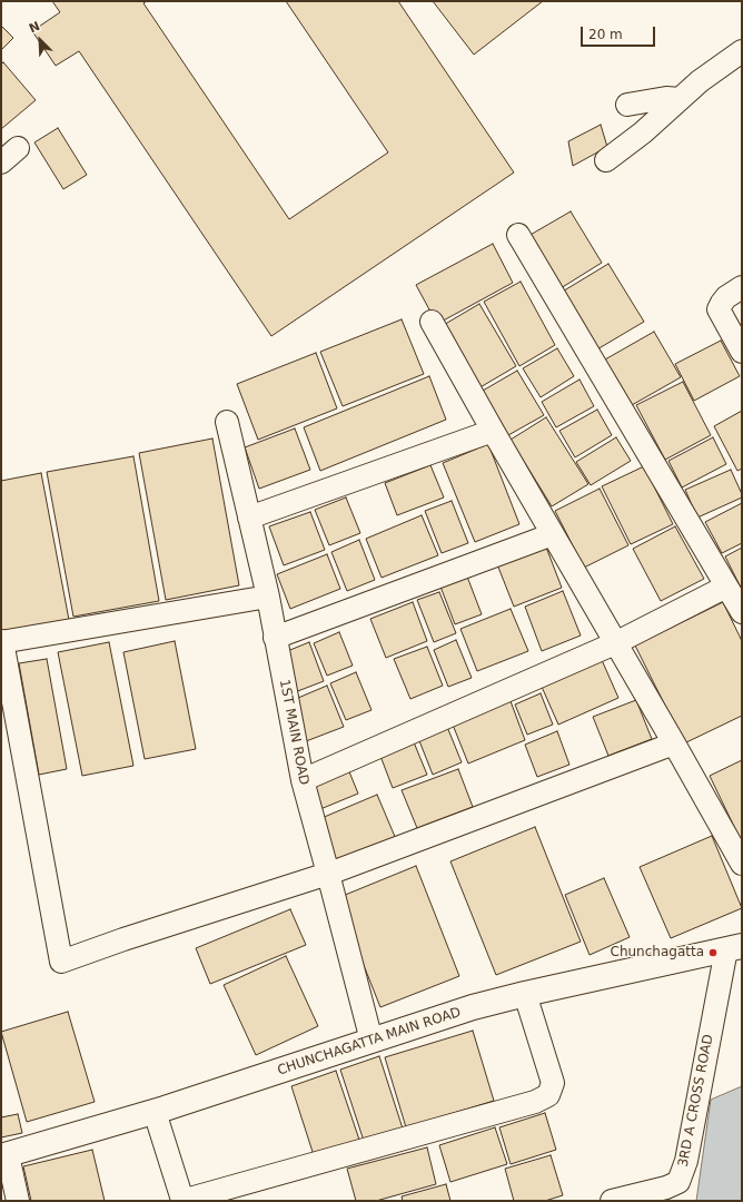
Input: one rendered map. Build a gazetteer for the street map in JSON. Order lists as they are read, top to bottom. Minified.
{"streets":{"street":["1ST MAIN ROAD","CHUNCHAGATTA MAIN ROAD","3RD A CROSS ROAD"]},"crossings":[["1ST MAIN ROAD","CHUNCHAGATTA MAIN ROAD"],["CHUNCHAGATTA MAIN ROAD","3RD A CROSS ROAD"]],"places":["Chunchagatta"],"scale_bar":"20 m","north":"top left"}
